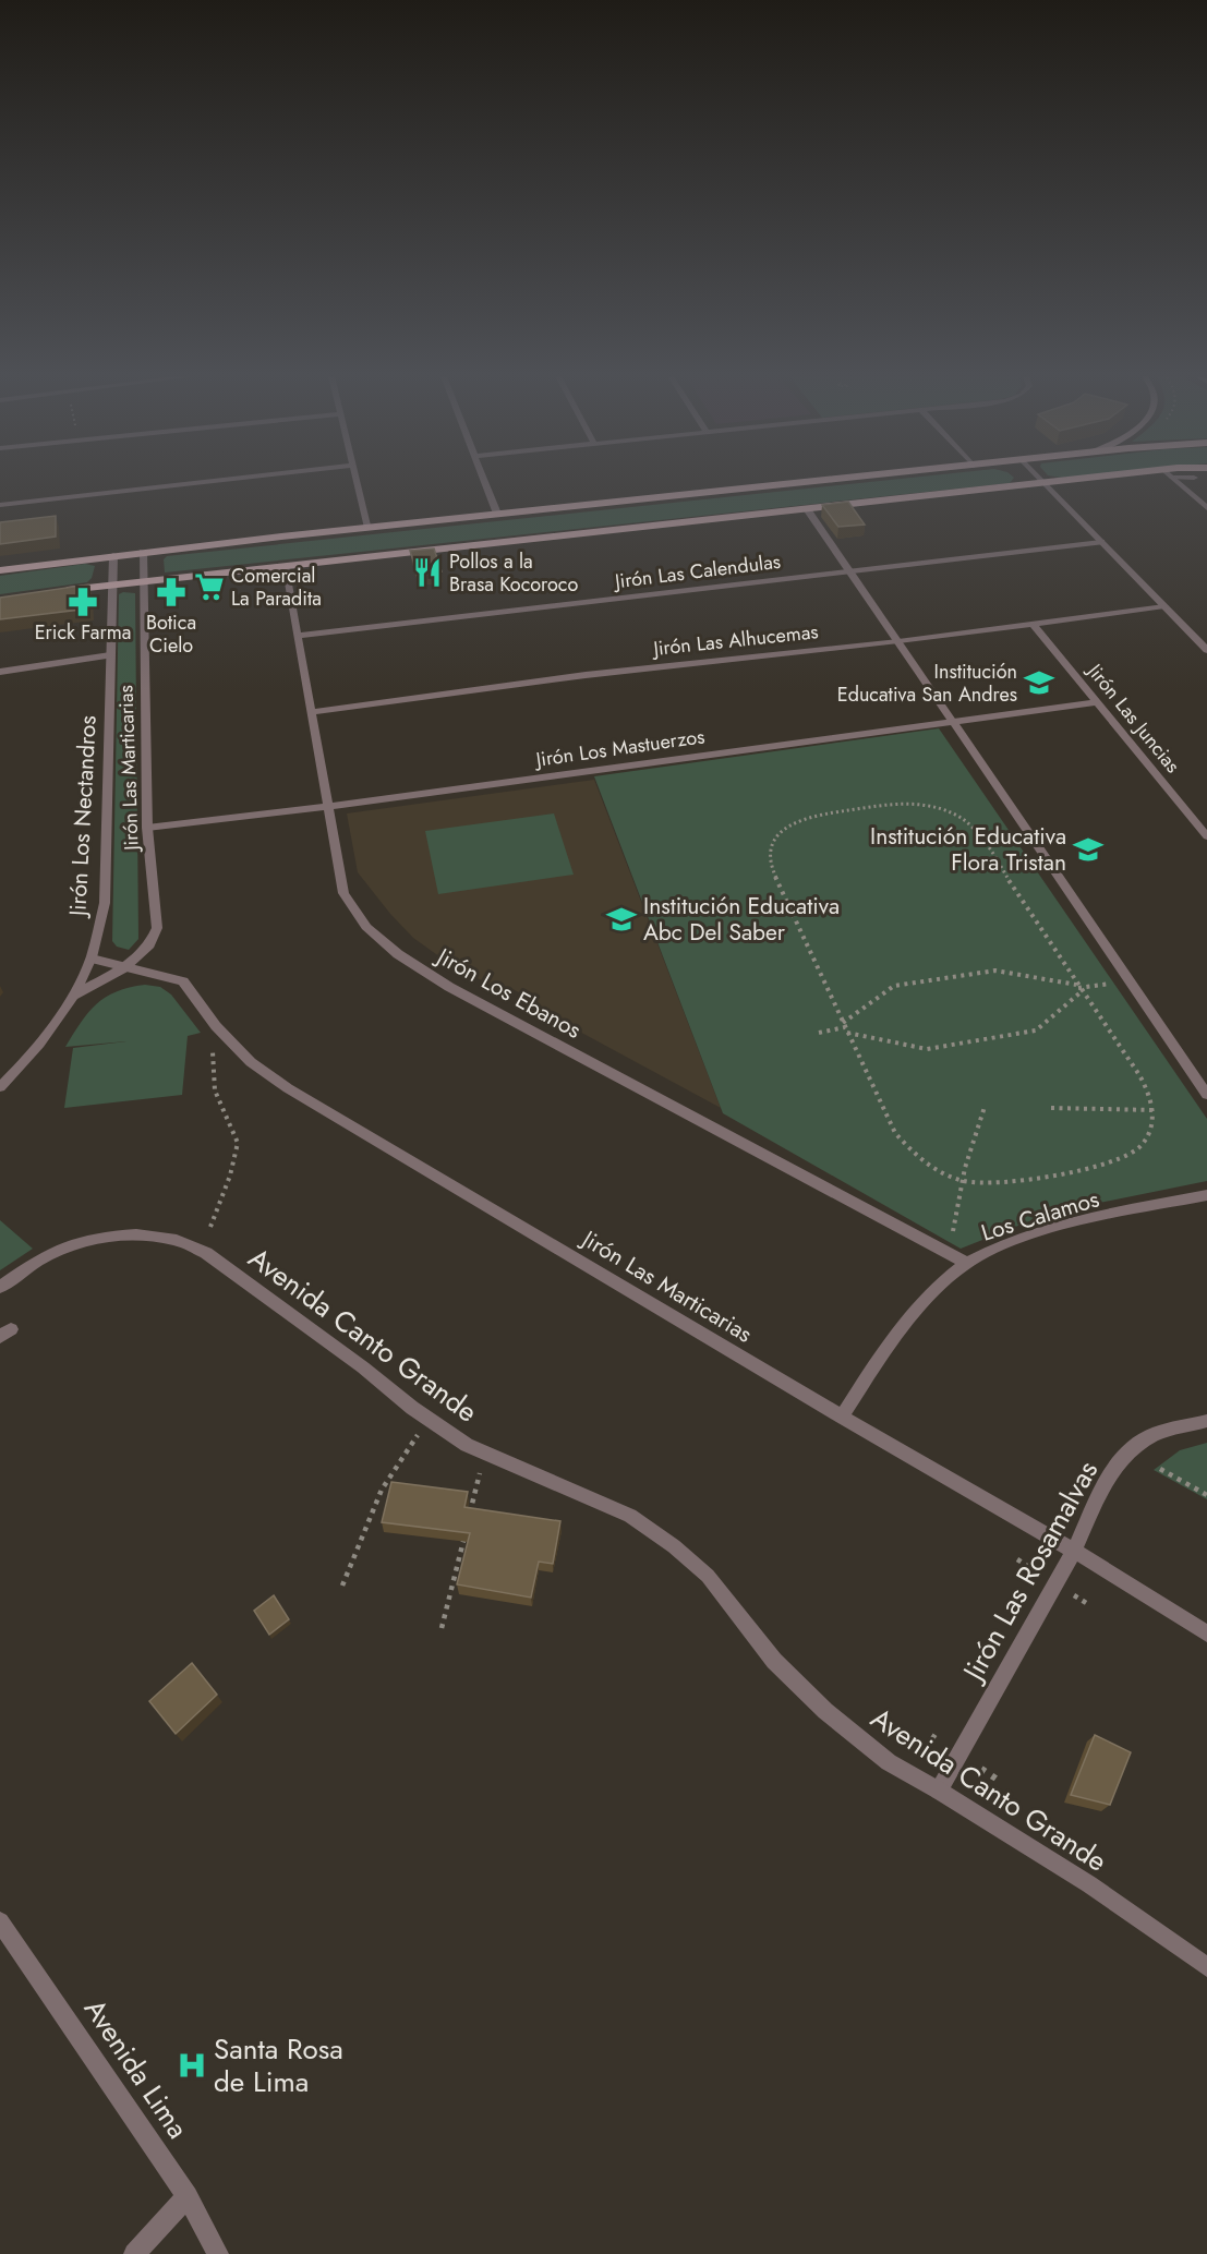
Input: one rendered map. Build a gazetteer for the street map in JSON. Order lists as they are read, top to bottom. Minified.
{"streets":{"street":["Jirón Las Calendulas","Jirón Las Alhucemas","Jirón Las Juncias","Jirón Los Mastuerzos","Jirón Las Marticarias","Jirón Los Nectandros","Jirón Los Ebanos","Los Calamos","Avenida Canto Grande","Jirón Las Rosamalvas","Avenida Lima"]},"crossings":[["Jirón Las Calendulas","Jirón Los Ebanos"],["Jirón Las Alhucemas","Jirón Las Juncias"],["Jirón Las Alhucemas","Jirón Los Ebanos"],["Jirón Las Juncias","Jirón Los Mastuerzos"],["Jirón Los Mastuerzos","Jirón Las Marticarias"],["Jirón Los Mastuerzos","Jirón Los Ebanos"],["Jirón Las Marticarias","Jirón Los Nectandros"],["Jirón Las Marticarias","Los Calamos"],["Jirón Las Marticarias","Jirón Las Rosamalvas"],["Jirón Los Ebanos","Los Calamos"],["Avenida Canto Grande","Jirón Las Rosamalvas"]],"places":{"restaurant":["Pollos a la Brasa Kocoroco"],"supermarket":["Comercial La Paradita"],"pharmacy":["Botica Cielo","Erick Farma"],"school or university":["Institución Educativa San Andres","Institución Educativa Flora Tristan","Institución Educativa Abc Del Saber"],"hospital":["Santa Rosa de Lima"]}}
